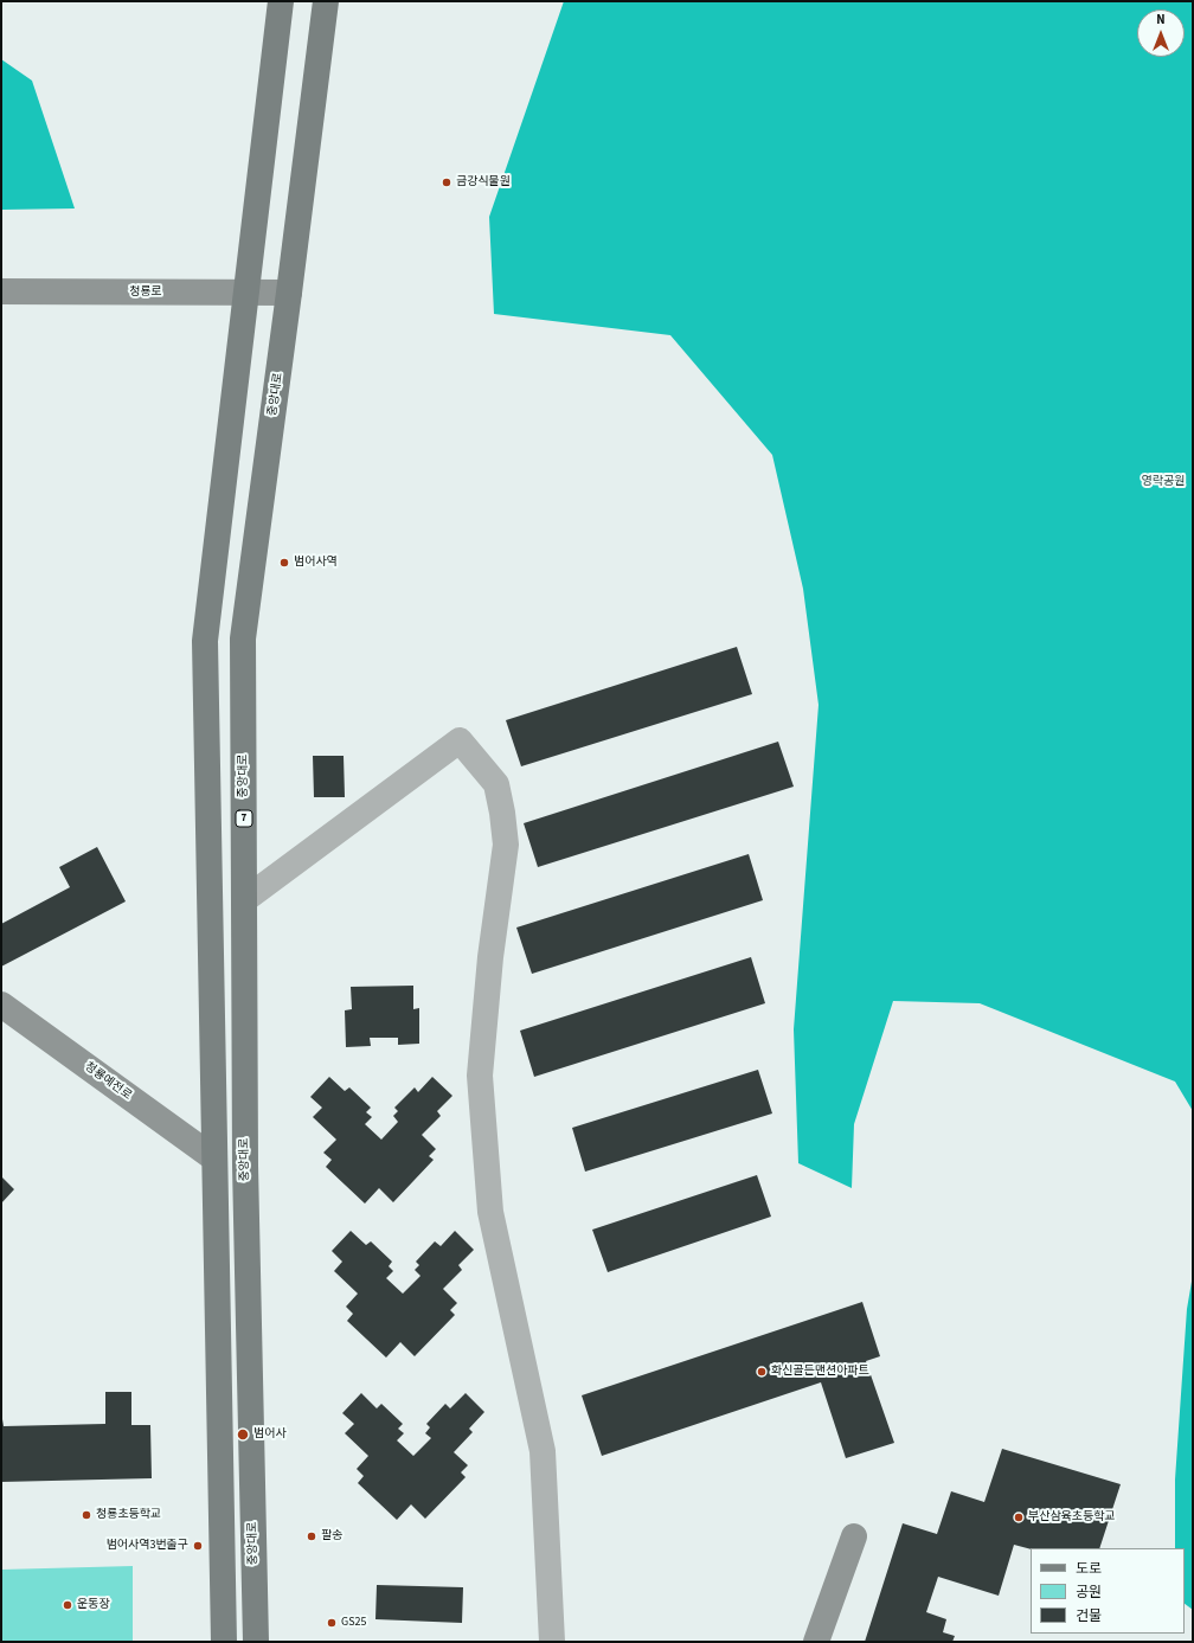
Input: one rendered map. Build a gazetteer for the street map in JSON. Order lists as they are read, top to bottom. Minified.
{"streets":{"main road":["중앙대로","7"],"street":["청룡로","청룡예전로"]},"crossings":[["청룡로","중앙대로"]],"parks":["영락공원"],"places":["금강식물원","범어사역","화신골든맨션아파트","범어사","청룡초등학교","부산삼육초등학교","팔송","범어사역3번출구","운동장","GS25"],"legend":["도로","공원","건물"],"north":"top"}
